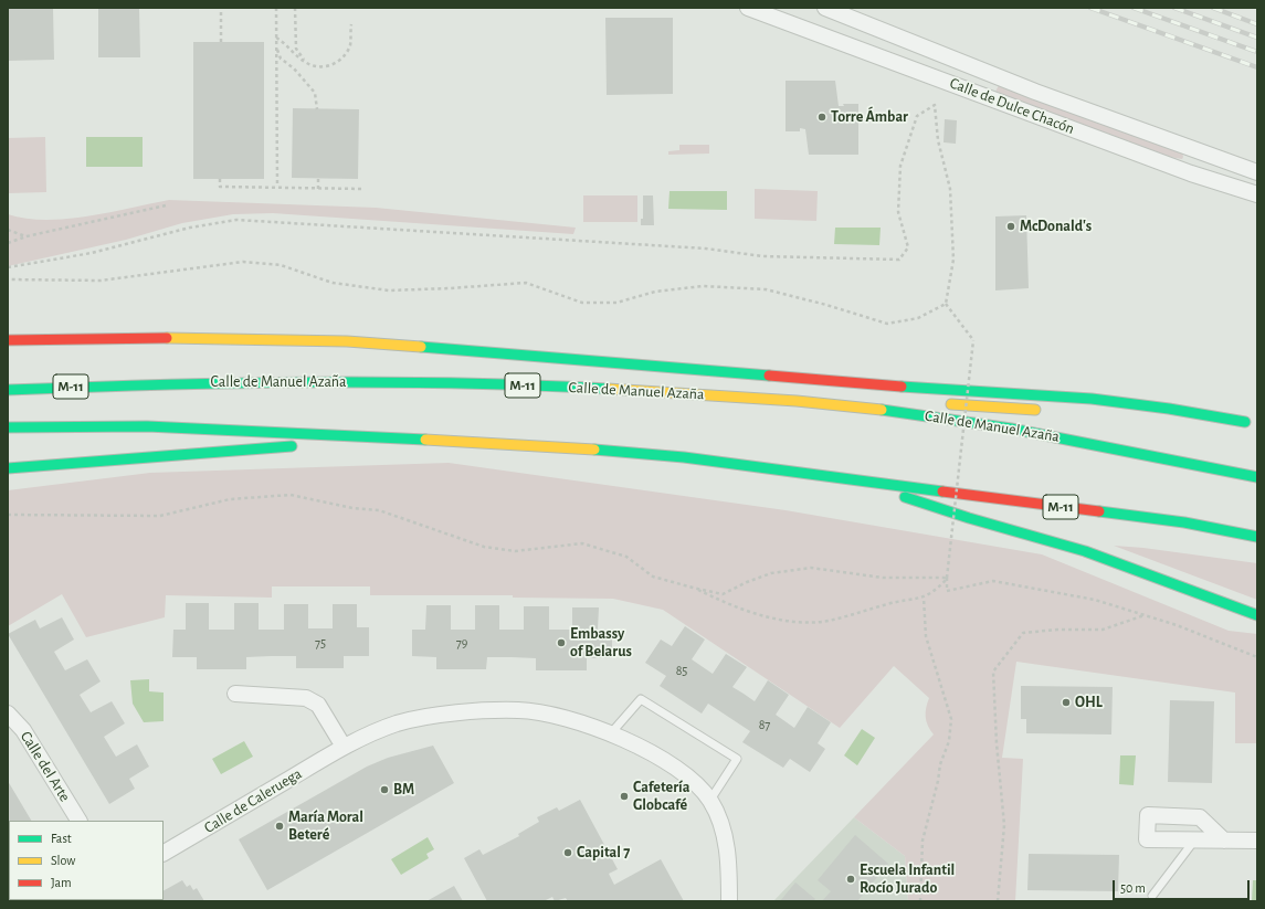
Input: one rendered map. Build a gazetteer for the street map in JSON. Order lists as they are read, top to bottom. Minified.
{"streets":{"highway":["Calle de Manuel Azaña","M-11"],"street":["Calle de Dulce Chacón","Calle del Arte","Calle de Caleruega"]},"places":["Torre Ámbar","McDonald's","Embassy of Belarus","OHL","BM","Cafetería Globcafé","María Moral Beteré","Capital 7","Escuela Infantil Rocío Jurado"],"house_numbers":["75","79","85","87"],"legend":["Fast","Slow","Jam"],"scale_bar":"50 m"}
